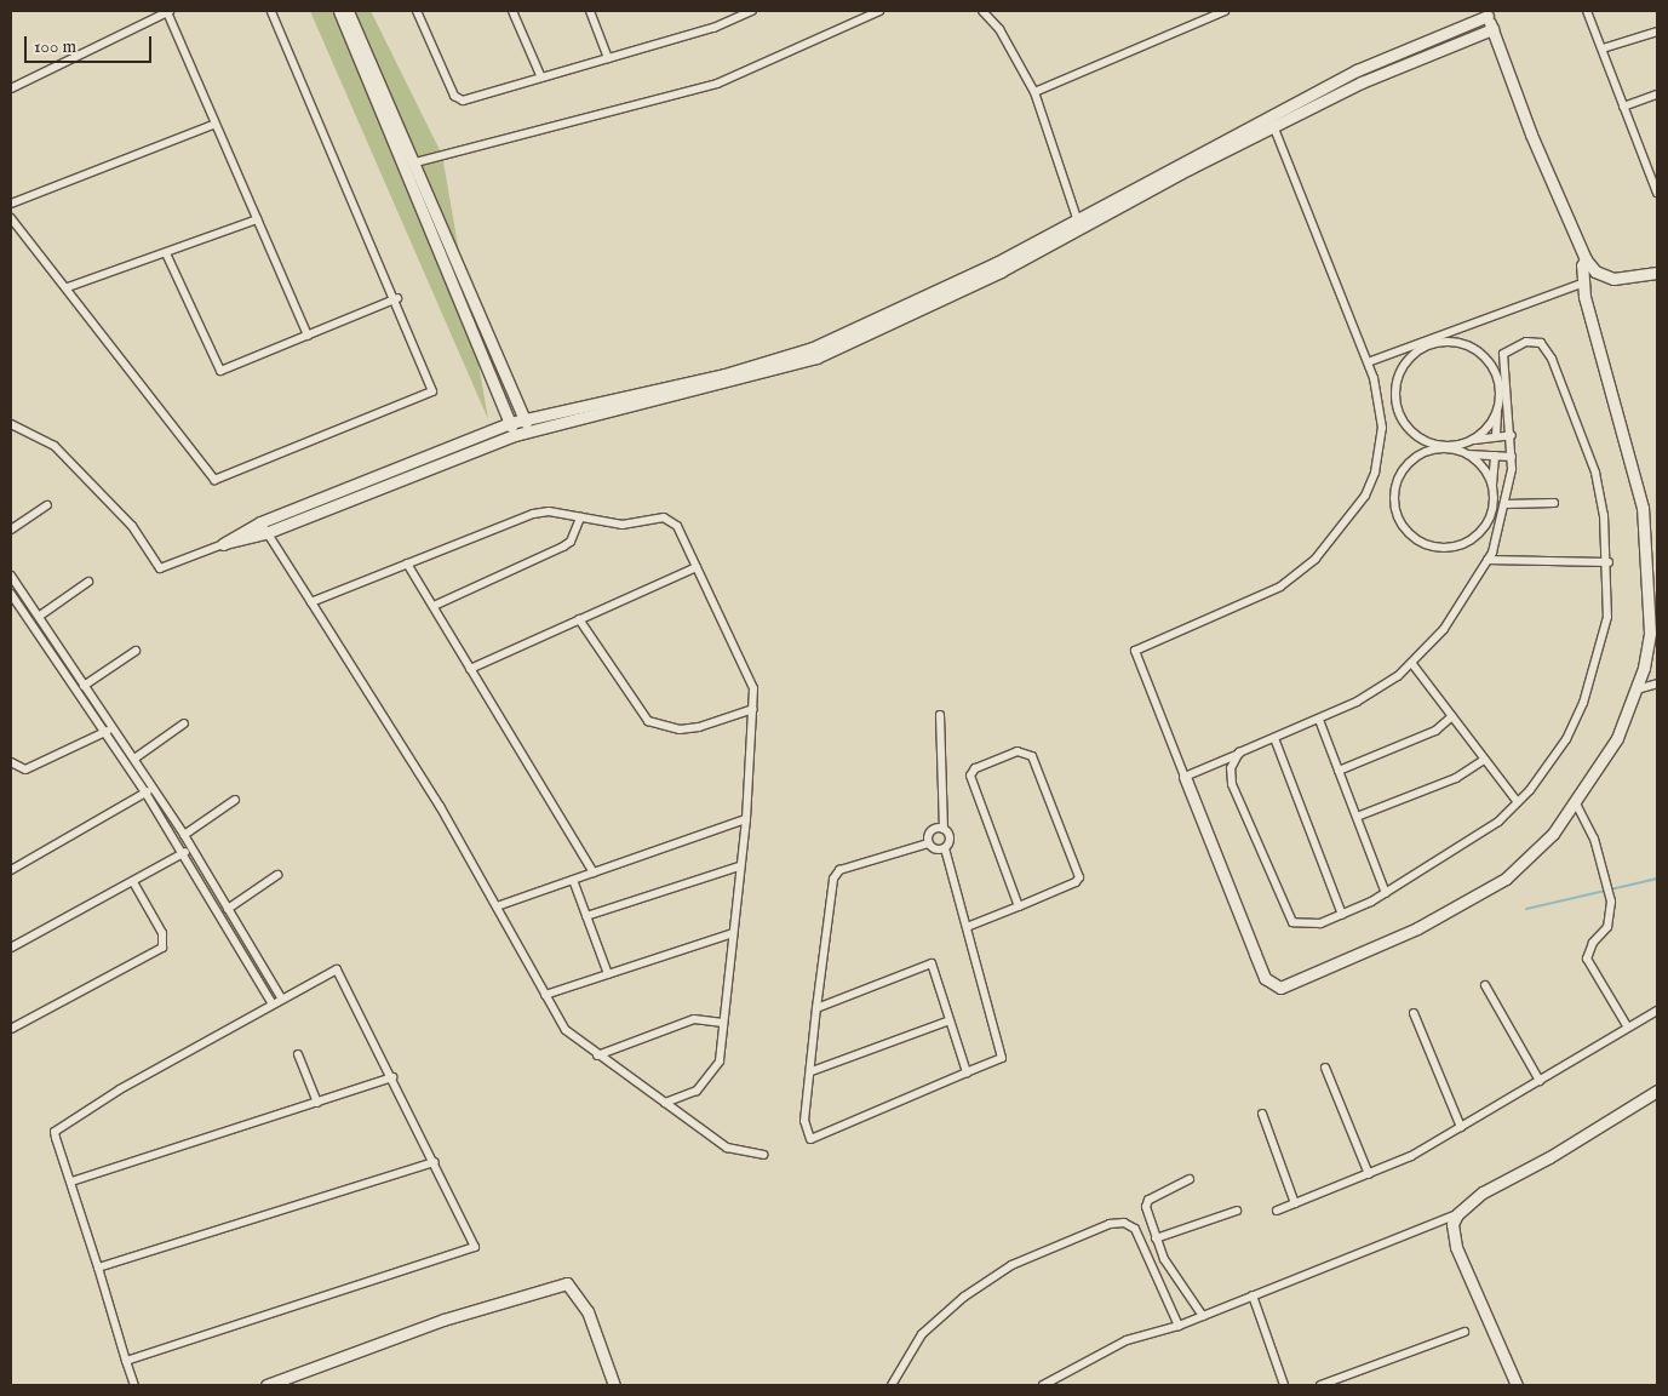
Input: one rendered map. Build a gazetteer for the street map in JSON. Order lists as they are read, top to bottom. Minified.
{"scale_bar":"100 m"}
